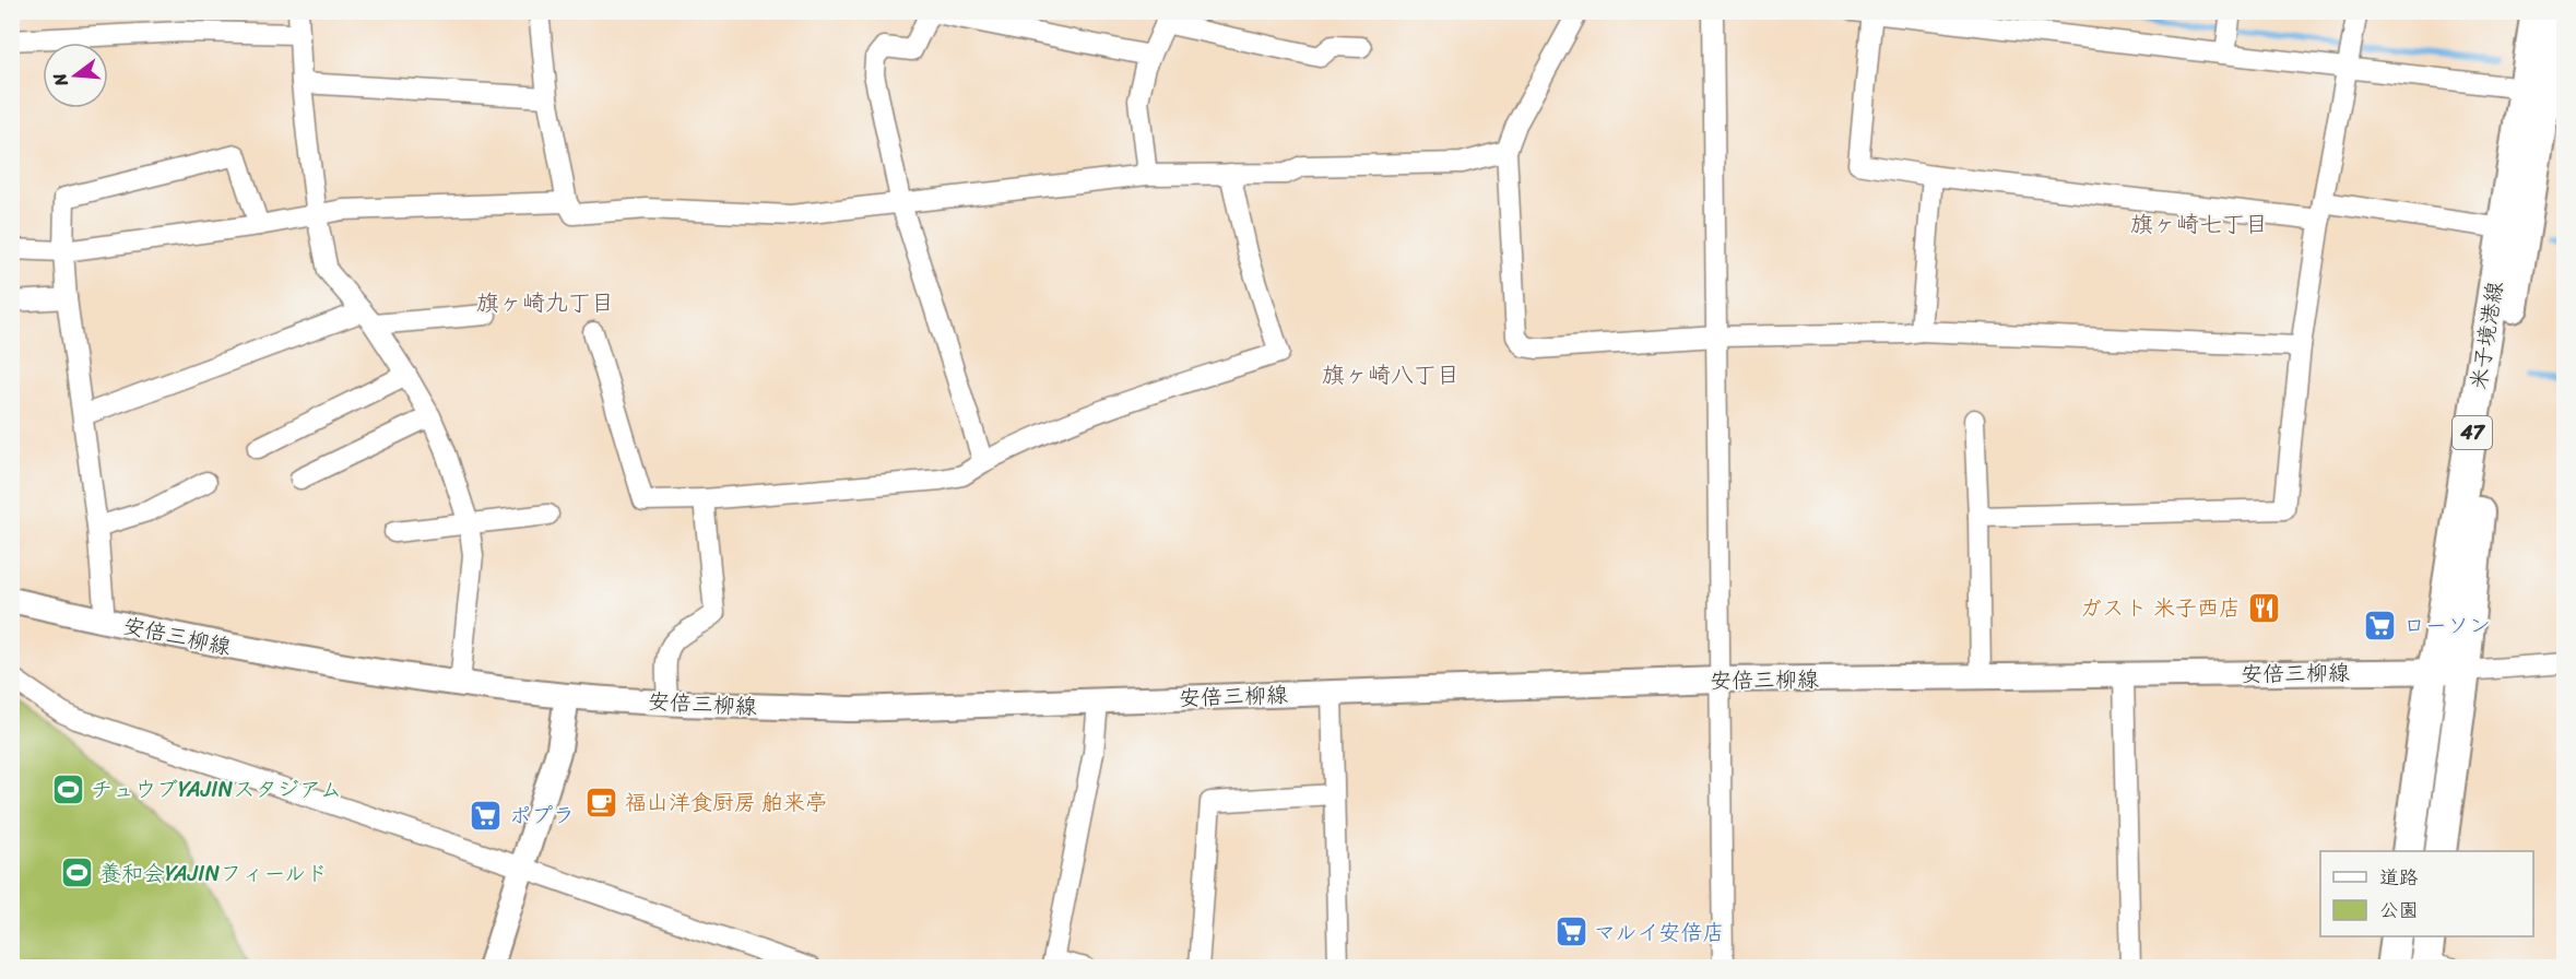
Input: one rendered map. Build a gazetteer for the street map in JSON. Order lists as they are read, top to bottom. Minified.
{"streets":{"main road":["米子境港線","47"],"street":["安倍三柳線"]},"crossings":[["米子境港線","安倍三柳線"]],"districts":["旗ヶ崎七丁目","旗ヶ崎九丁目","旗ヶ崎八丁目"],"places":{"restaurant":["ガスト 米子西店"],"supermarket":["ローソン","ポプラ","マルイ安倍店"],"sports":["チュウブYAJINスタジアム","養和会YAJINフィールド"],"cafe":["福山洋食厨房 舶来亭"]},"legend":["道路","公園"],"north":"left"}
